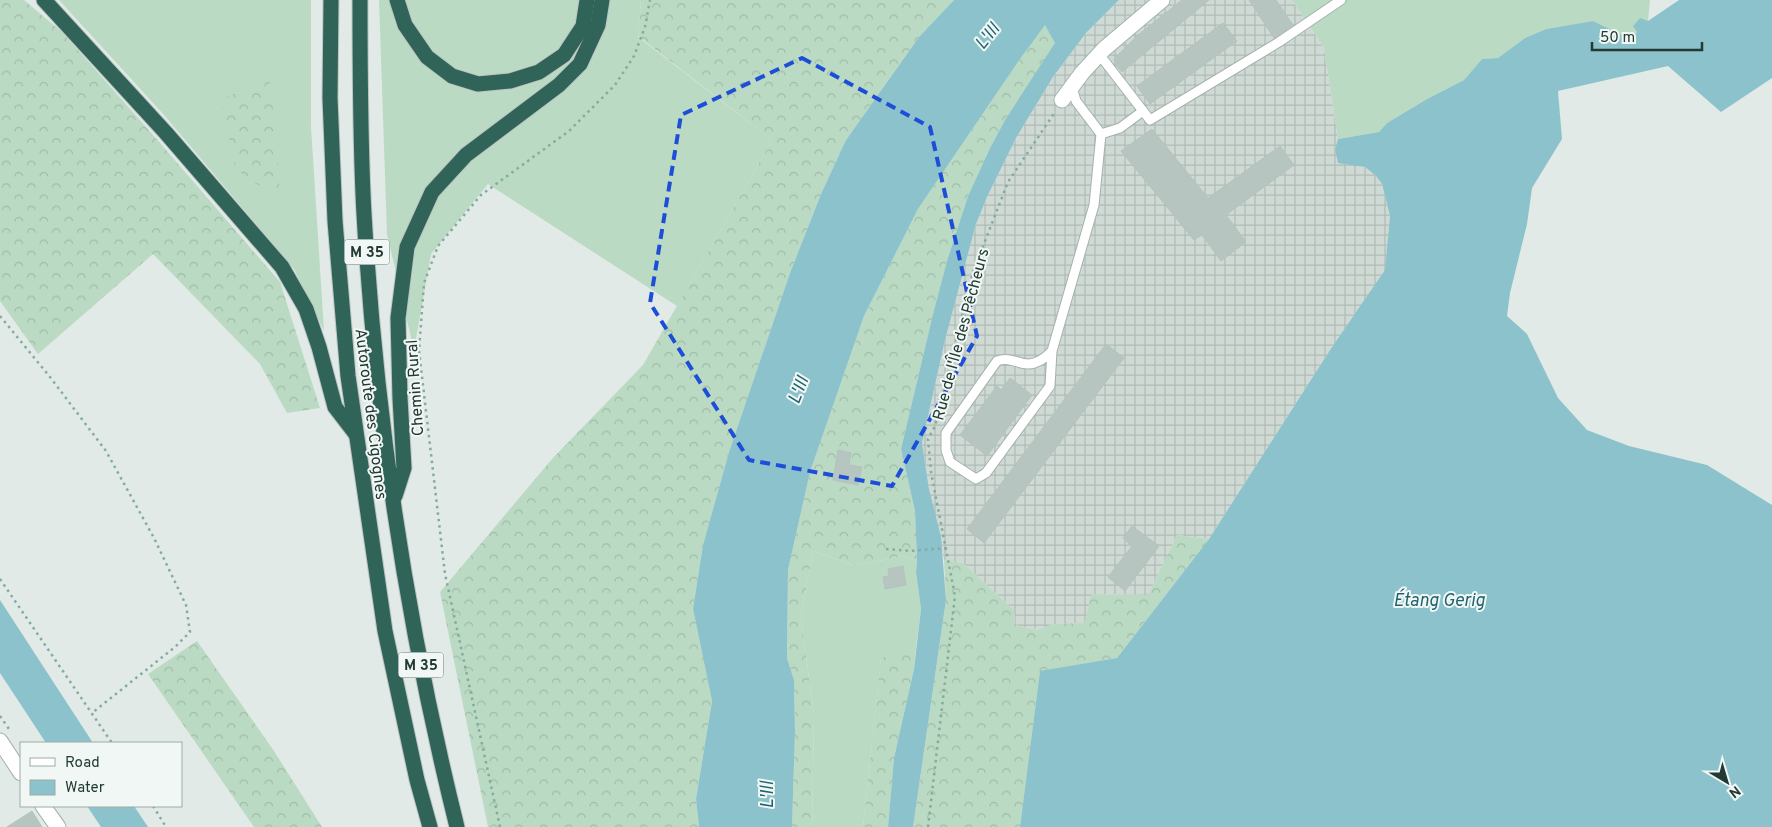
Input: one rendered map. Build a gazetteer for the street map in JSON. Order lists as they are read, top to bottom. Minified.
{"streets":{"highway":["M 35","Autoroute des Cigognes"],"path":["Rue de l'Île des Pêcheurs","Chemin Rural"]},"water":["L'Ill","Étang Gerig"],"legend":["Road","Water"],"scale_bar":"50 m","north":"bottom right"}
